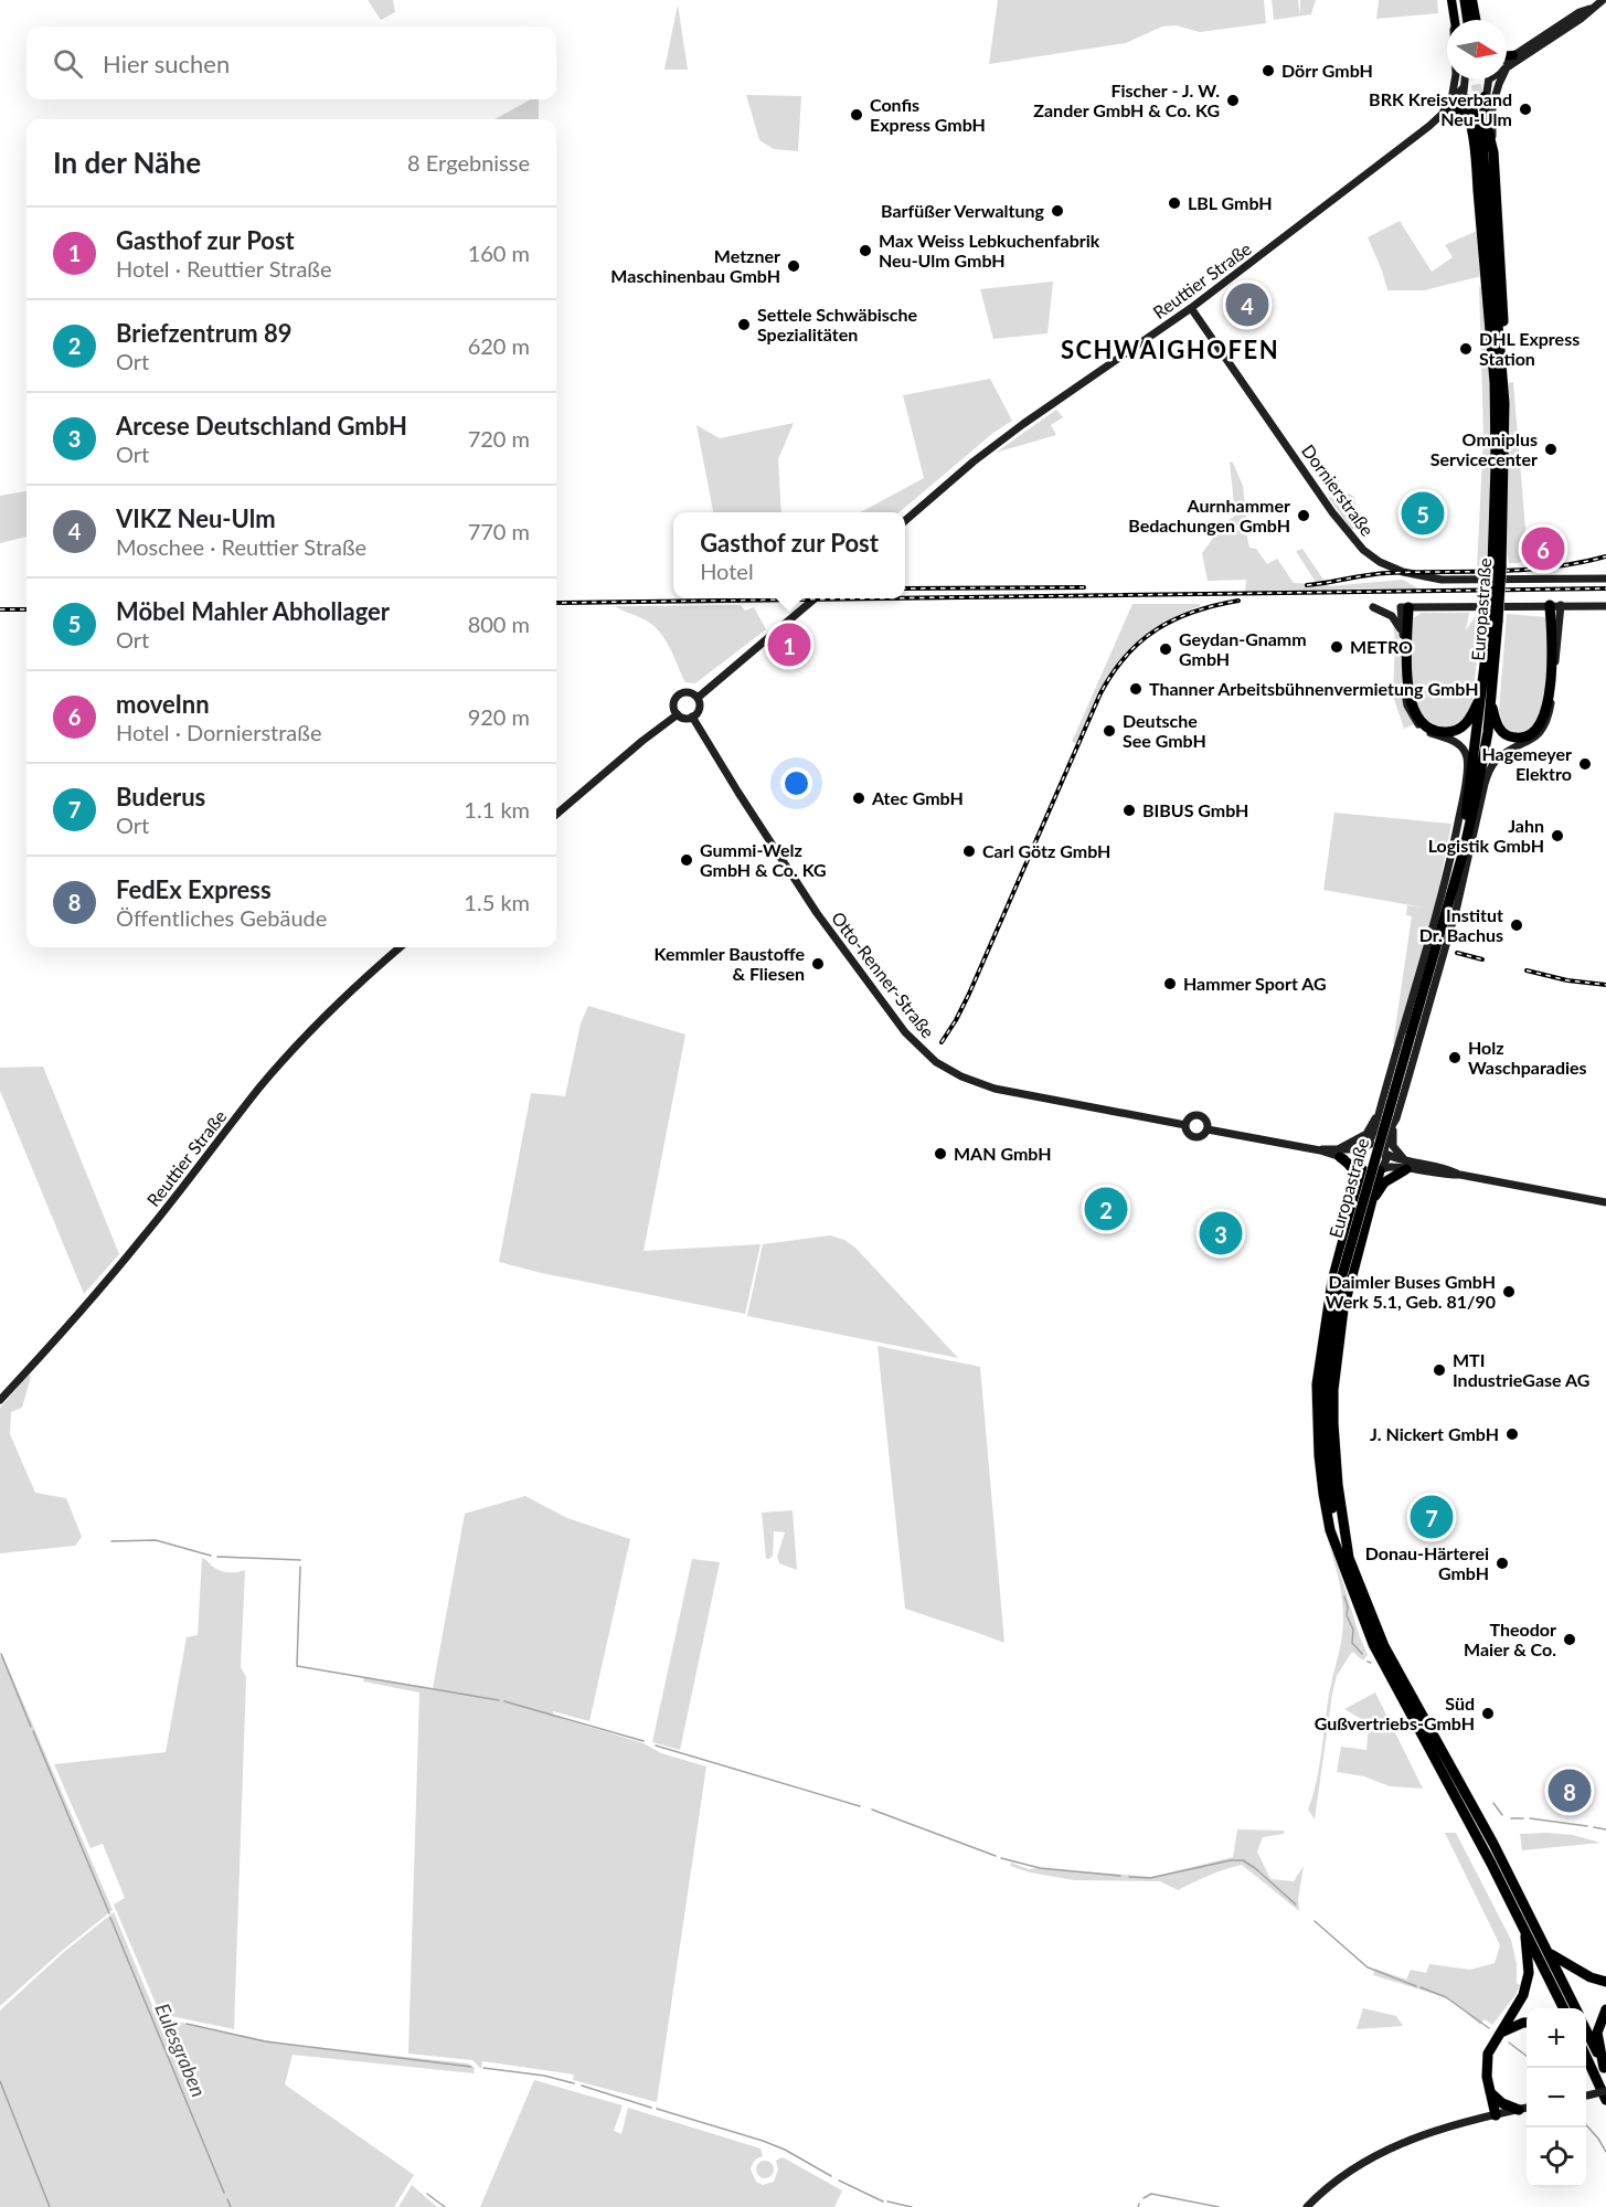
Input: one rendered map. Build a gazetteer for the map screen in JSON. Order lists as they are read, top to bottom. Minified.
{"streets":{"highway":["Europastraße"],"street":["Reuttier Straße","Dornierstraße","Otto-Renner-Straße"]},"crossings":[["Reuttier Straße","Dornierstraße"],["Europastraße","Otto-Renner-Straße"]],"districts":["SCHWAIGHOFEN"],"water":["Eulesgraben"],"places":["Dörr GmbH","Fischer - J. W. Zander GmbH & Co. KG","BRK Kreisverband Neu-Ulm","Confis Express GmbH","LBL GmbH","Barfüßer Verwaltung","Max Weiss Lebkuchenfabrik Neu-Ulm GmbH","Metzner Maschinenbau GmbH","Settele Schwäbische Spezialitäten","DHL Express Station","Omniplus Servicecenter","Aurnhammer Bedachungen GmbH","METRO","Geydan-Gnamm GmbH","Thanner Arbeitsbühnenvermietung GmbH","Deutsche See GmbH","Hagemeyer Elektro","Atec GmbH","BIBUS GmbH","Jahn Logistik GmbH","Carl Götz GmbH","Gummi-Welz GmbH & Co. KG","Institut Dr. Bachus","Kemmler Baustoffe & Fliesen","Hammer Sport AG","Holz Waschparadies","MAN GmbH","Daimler Buses GmbH Werk 5.1, Geb. 81/90","MTI IndustrieGase AG","J. Nickert GmbH","Donau-Härterei GmbH","Theodor Maier & Co.","Süd Gußvertriebs-GmbH"],"north":"right","page":{"search":"Hier suchen","heading":["In der Nähe","8 Ergebnisse"],"list":[{"mark":"1","name":"Gasthof zur Post","note":"Hotel · Reuttier Straße","value":"160 m"},{"mark":"2","name":"Briefzentrum 89","note":"Ort","value":"620 m"},{"mark":"3","name":"Arcese Deutschland GmbH","note":"Ort","value":"720 m"},{"mark":"4","name":"VIKZ Neu-Ulm","note":"Moschee · Reuttier Straße","value":"770 m"},{"mark":"5","name":"Möbel Mahler Abhollager","note":"Ort","value":"800 m"},{"mark":"6","name":"moveInn","note":"Hotel · Dornierstraße","value":"920 m"},{"mark":"7","name":"Buderus","note":"Ort","value":"1.1 km"},{"mark":"8","name":"FedEx Express","note":"Öffentliches Gebäude","value":"1.5 km"}],"pins":["4","5","6","1","2","3","7","8"],"popup":["Gasthof zur Post","Hotel"],"map_buttons":["+","−"]}}
